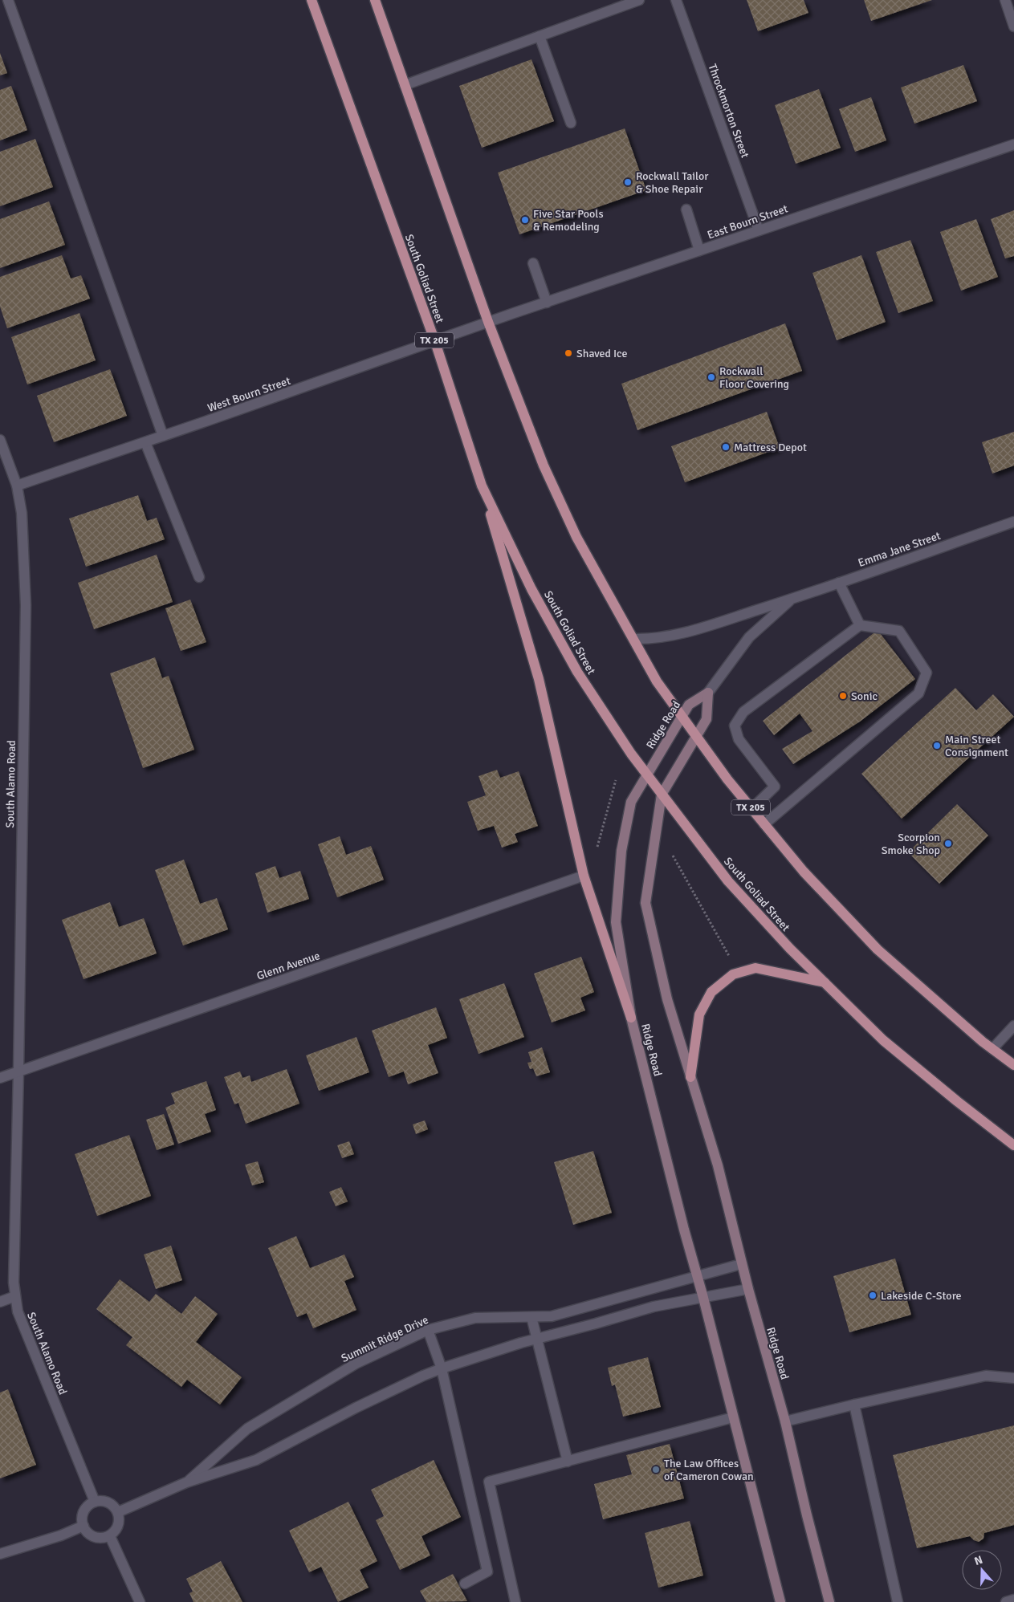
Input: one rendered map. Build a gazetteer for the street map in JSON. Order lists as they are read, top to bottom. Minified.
{"streets":{"main road":["South Goliad Street","TX 205","Ridge Road"],"street":["Throckmorton Street","East Bourn Street","West Bourn Street","Emma Jane Street","South Alamo Road","Glenn Avenue","Summit Ridge Drive"]},"crossings":[["Throckmorton Street","East Bourn Street"],["East Bourn Street","TX 205"],["East Bourn Street","West Bourn Street"],["South Goliad Street","West Bourn Street"],["South Goliad Street","Ridge Road"],["TX 205","West Bourn Street"],["TX 205","Emma Jane Street"],["TX 205","Ridge Road"],["West Bourn Street","South Alamo Road"],["Emma Jane Street","Ridge Road"],["Ridge Road","Summit Ridge Drive"],["South Alamo Road","Glenn Avenue"],["South Alamo Road","Summit Ridge Drive"]],"places":["Rockwall Tailor & Shoe Repair","Five Star Pools & Remodeling","Shaved Ice","Rockwall Floor Covering","Mattress Depot","Sonic","Main Street Consignment","Scorpion Smoke Shop","Lakeside C-Store","The Law Offices of Cameron Cowan"],"north":"top"}
